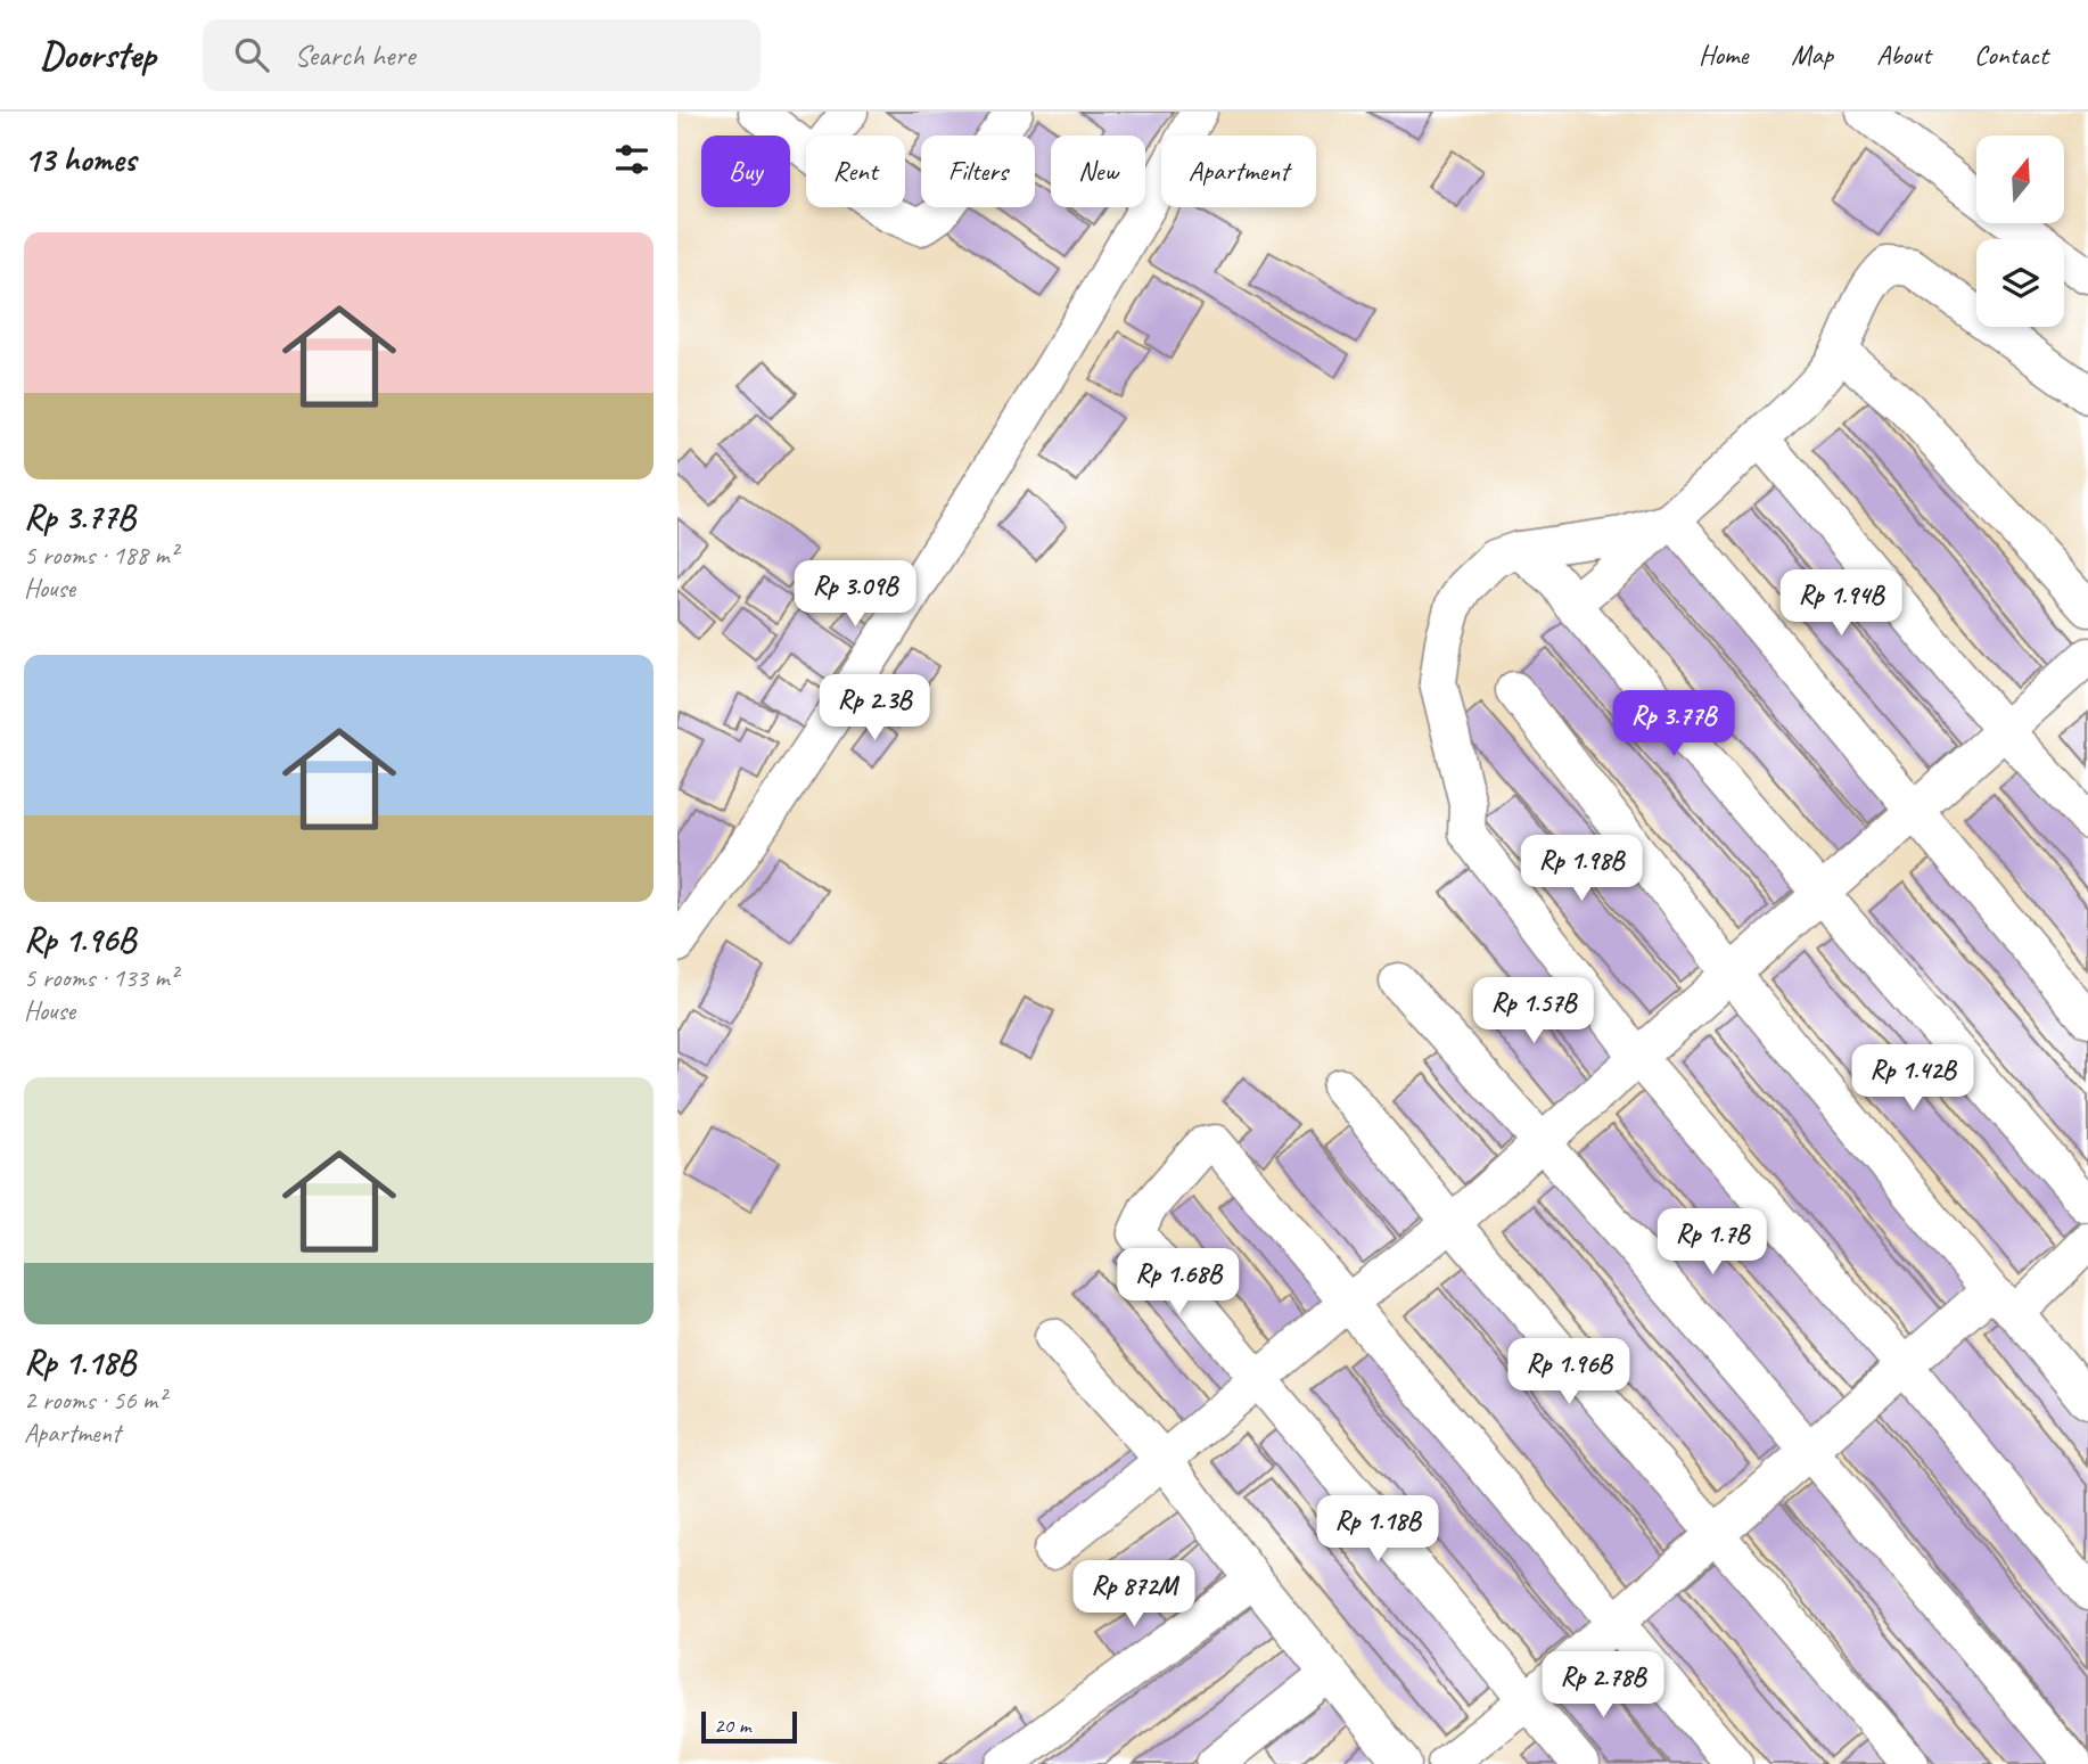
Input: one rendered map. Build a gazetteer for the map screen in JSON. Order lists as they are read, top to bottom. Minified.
{"scale_bar":"20 m","north":"top","page":{"header":"Doorstep","search":"Search here","nav":["Home","Map","About","Contact"],"heading":"13 homes","chip":["Buy","Rent","Filters","New","Apartment"],"list":[{"name":"Rp 3.77B","note":"5 rooms · 188 m² · House"},{"name":"Rp 1.96B","note":"5 rooms · 133 m² · House"},{"name":"Rp 1.18B","note":"2 rooms · 56 m² · Apartment"}],"price":["Rp 3.09B","Rp 1.94B","Rp 2.3B","Rp 3.77B","Rp 1.98B","Rp 1.57B","Rp 1.42B","Rp 1.7B","Rp 1.68B","Rp 1.96B","Rp 1.18B","Rp 872M","Rp 2.78B"],"scale":"20 m"}}
